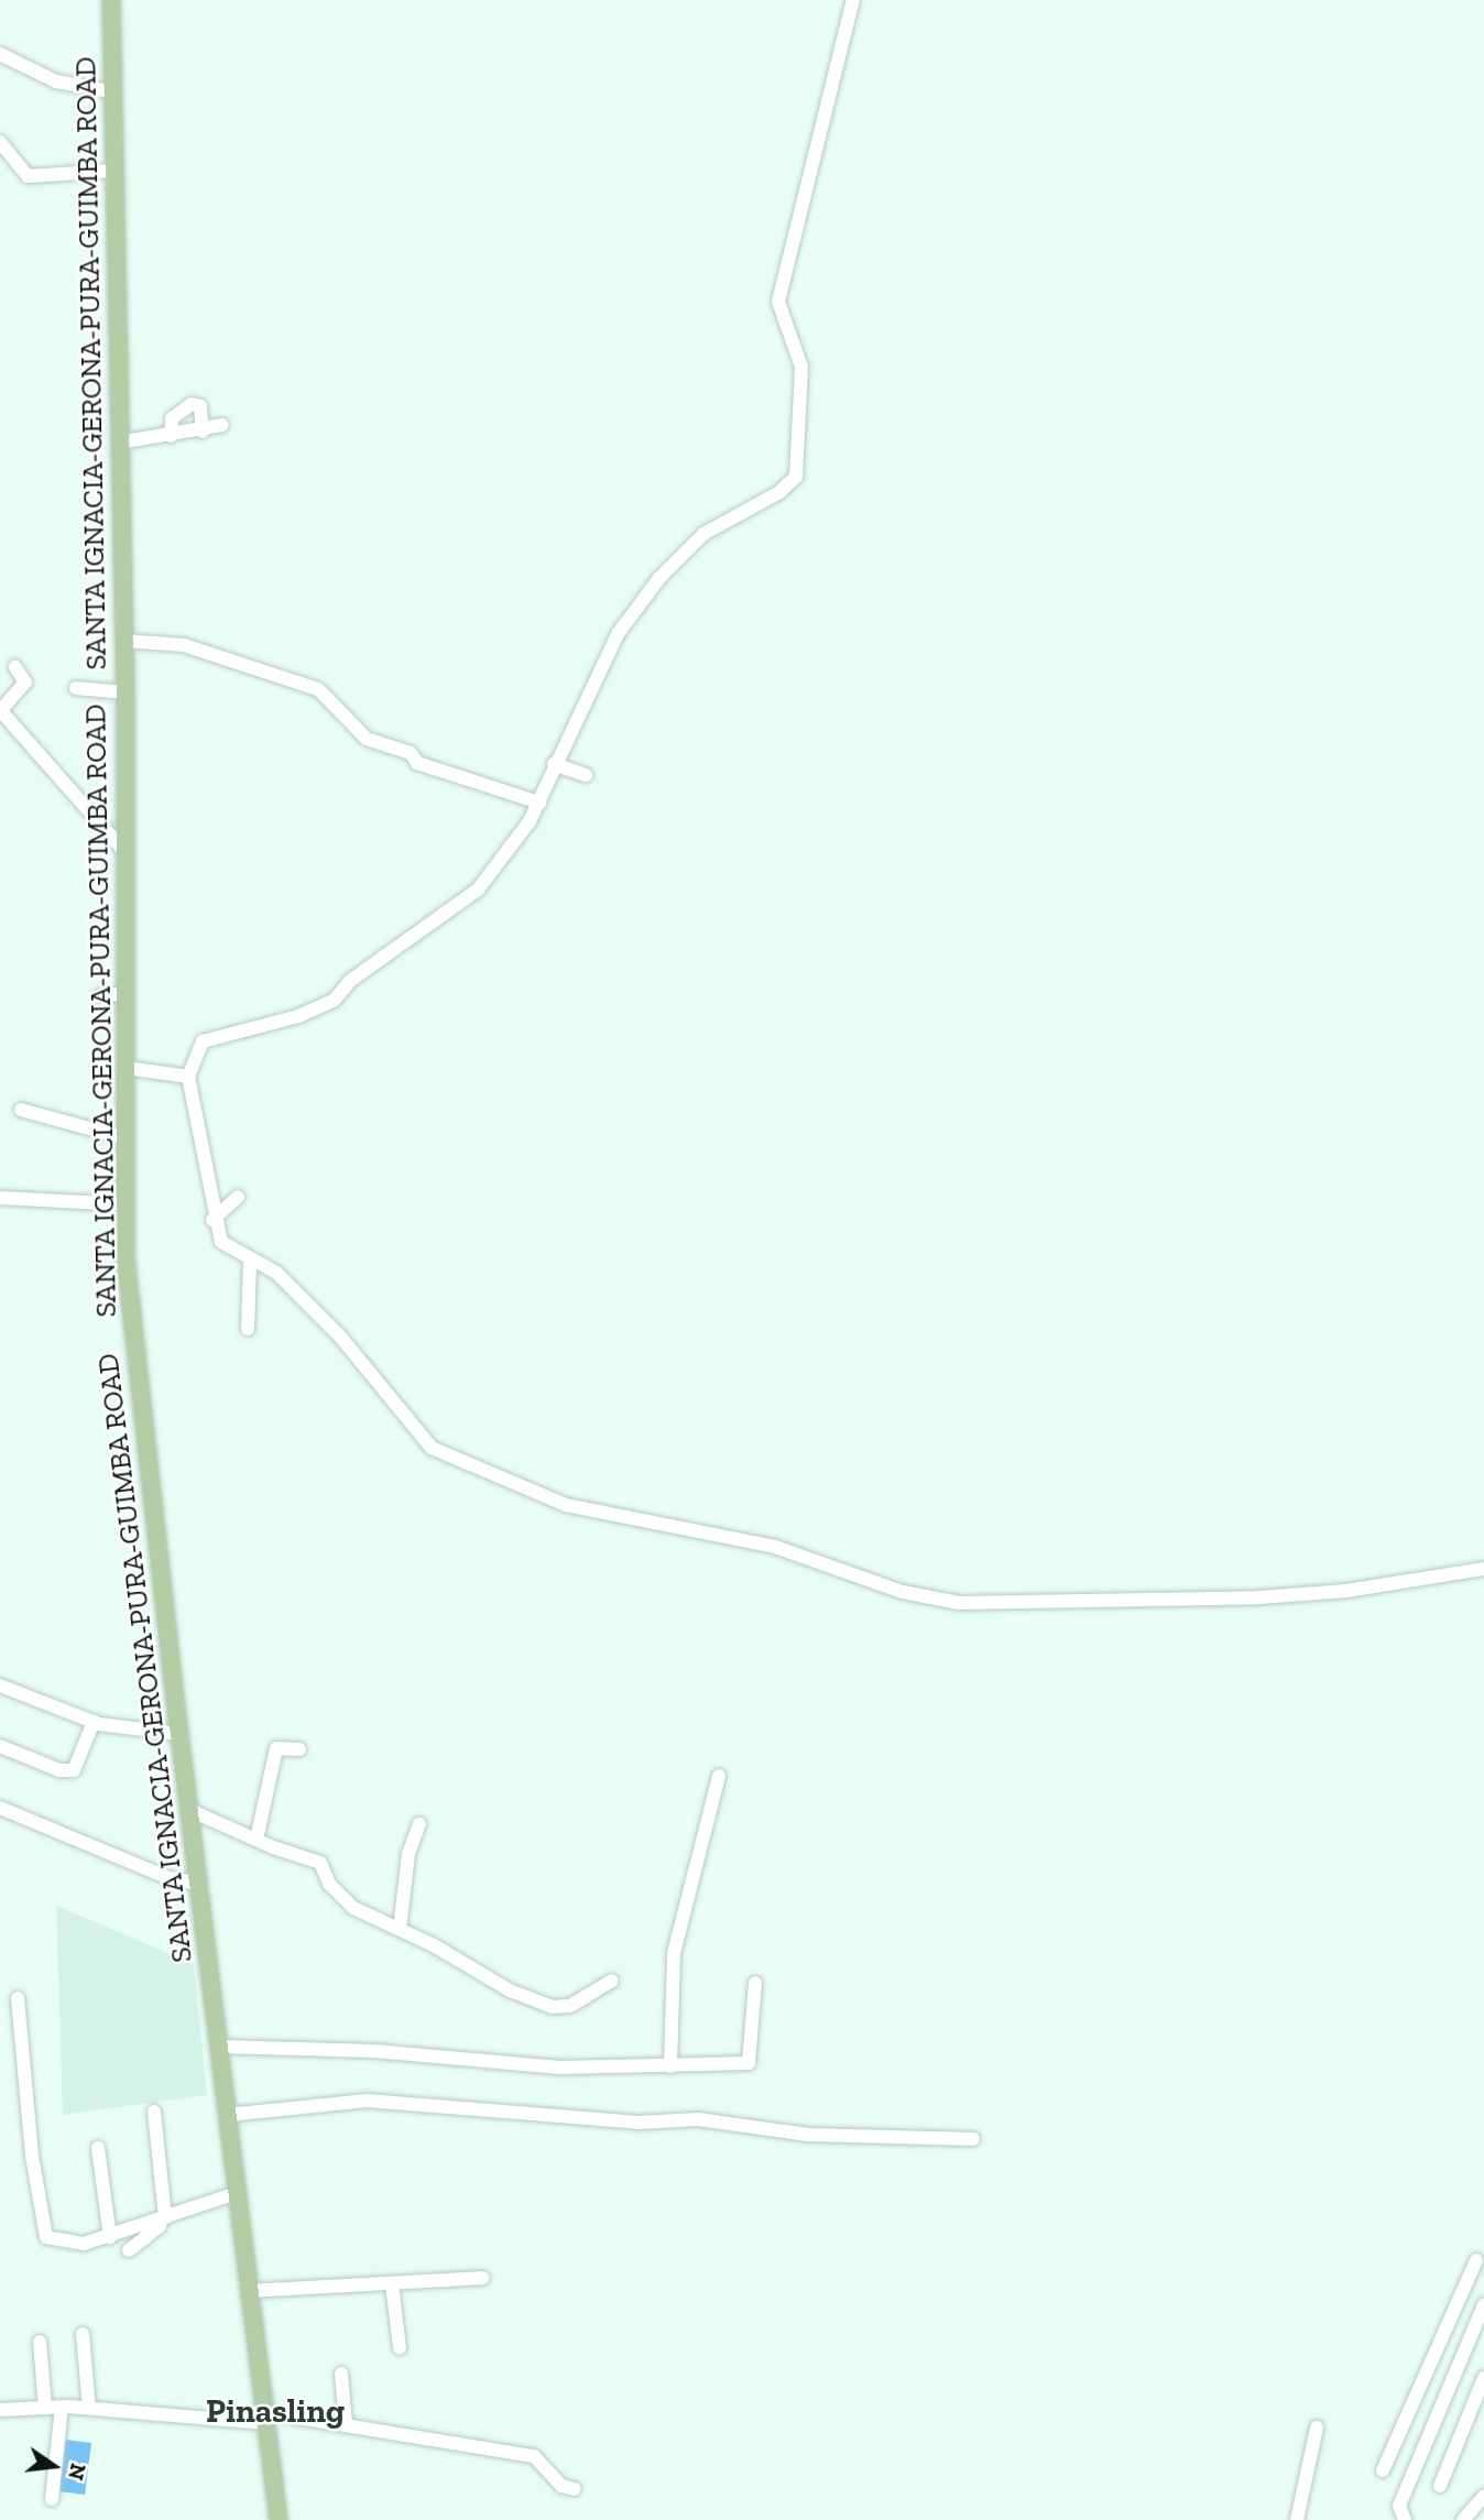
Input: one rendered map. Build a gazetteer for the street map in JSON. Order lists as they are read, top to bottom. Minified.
{"streets":{"main road":["SANTA IGNACIA-GERONA-PURA-GUIMBA ROAD"]},"districts":["Pinasling"],"north":"right"}
